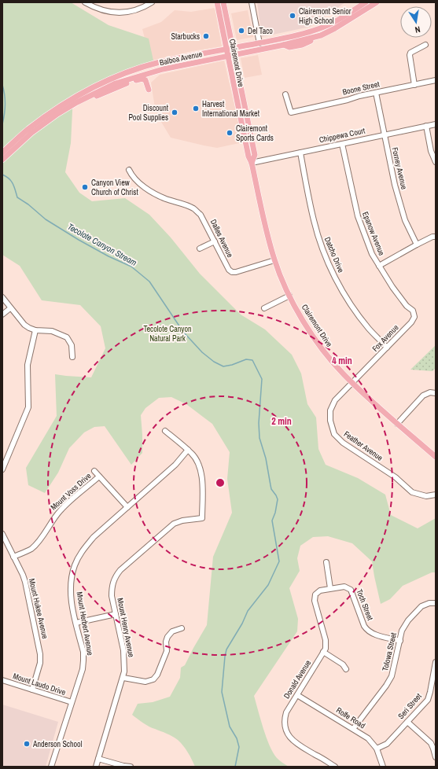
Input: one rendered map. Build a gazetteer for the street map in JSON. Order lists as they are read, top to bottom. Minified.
{"streets":{"main road":["Balboa Avenue","Clairemont Drive"],"street":["Boone Street","Chippewa Court","Forney Avenue","Epanow Avenue","Dalles Avenue","Datcho Drive","Fox Avenue","Feather Avenue","Mount Voss Drive","Toch Street","Mount Hukee Avenue","Mount Herbert Avenue","Mount Henry Avenue","Tolowa Street","Donald Avenue","Mount Laudo Drive","Seri Street","Rolfe Road"]},"crossings":[["Balboa Avenue","Clairemont Drive"],["Clairemont Drive","Chippewa Court"],["Clairemont Drive","Dalles Avenue"],["Clairemont Drive","Fox Avenue"],["Clairemont Drive","Feather Avenue"],["Boone Street","Forney Avenue"],["Chippewa Court","Forney Avenue"],["Chippewa Court","Epanow Avenue"],["Chippewa Court","Datcho Drive"],["Epanow Avenue","Fox Avenue"],["Datcho Drive","Fox Avenue"],["Fox Avenue","Feather Avenue"],["Mount Voss Drive","Mount Hukee Avenue"],["Toch Street","Tolowa Street"],["Toch Street","Donald Avenue"],["Mount Hukee Avenue","Mount Laudo Drive"],["Mount Herbert Avenue","Mount Henry Avenue"],["Mount Herbert Avenue","Mount Laudo Drive"],["Tolowa Street","Rolfe Road"],["Donald Avenue","Rolfe Road"],["Seri Street","Rolfe Road"]],"water":["Tecolote Canyon Stream"],"parks":["Tecolote Canyon Natural Park"],"places":["Clairemont Senior High School","Del Taco","Starbucks","Harvest International Market","Discount Pool Supplies","Clairemont Sports Cards","Canyon View Church of Christ","Anderson School"],"north":"bottom","rings":["4 min","2 min"]}
